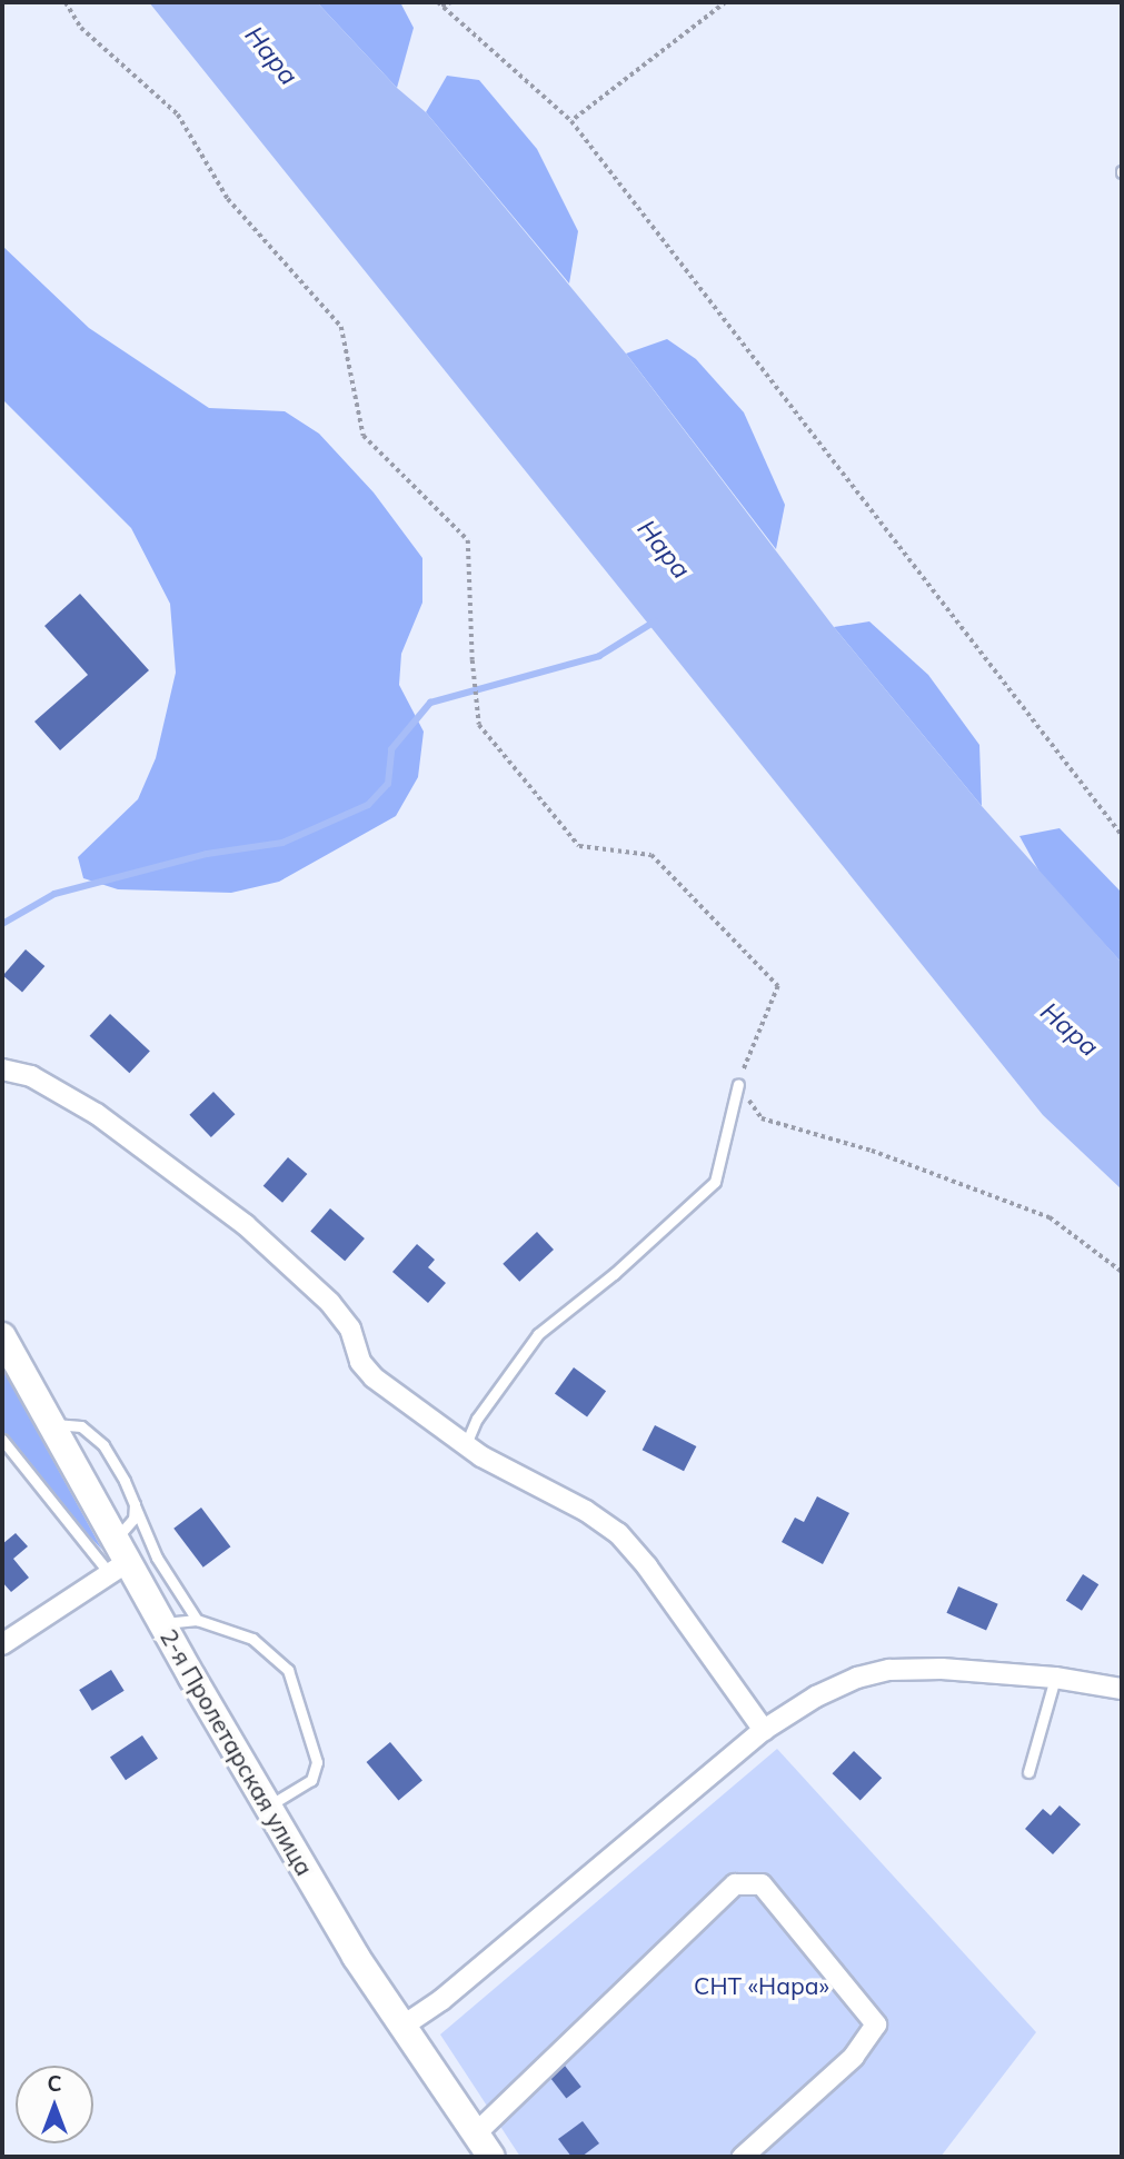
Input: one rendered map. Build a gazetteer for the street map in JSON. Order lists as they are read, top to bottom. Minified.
{"streets":{"main road":["2-я Пролетарская улица"]},"water":["Нара"],"parks":["СНТ «Нара»"],"north":"top"}
